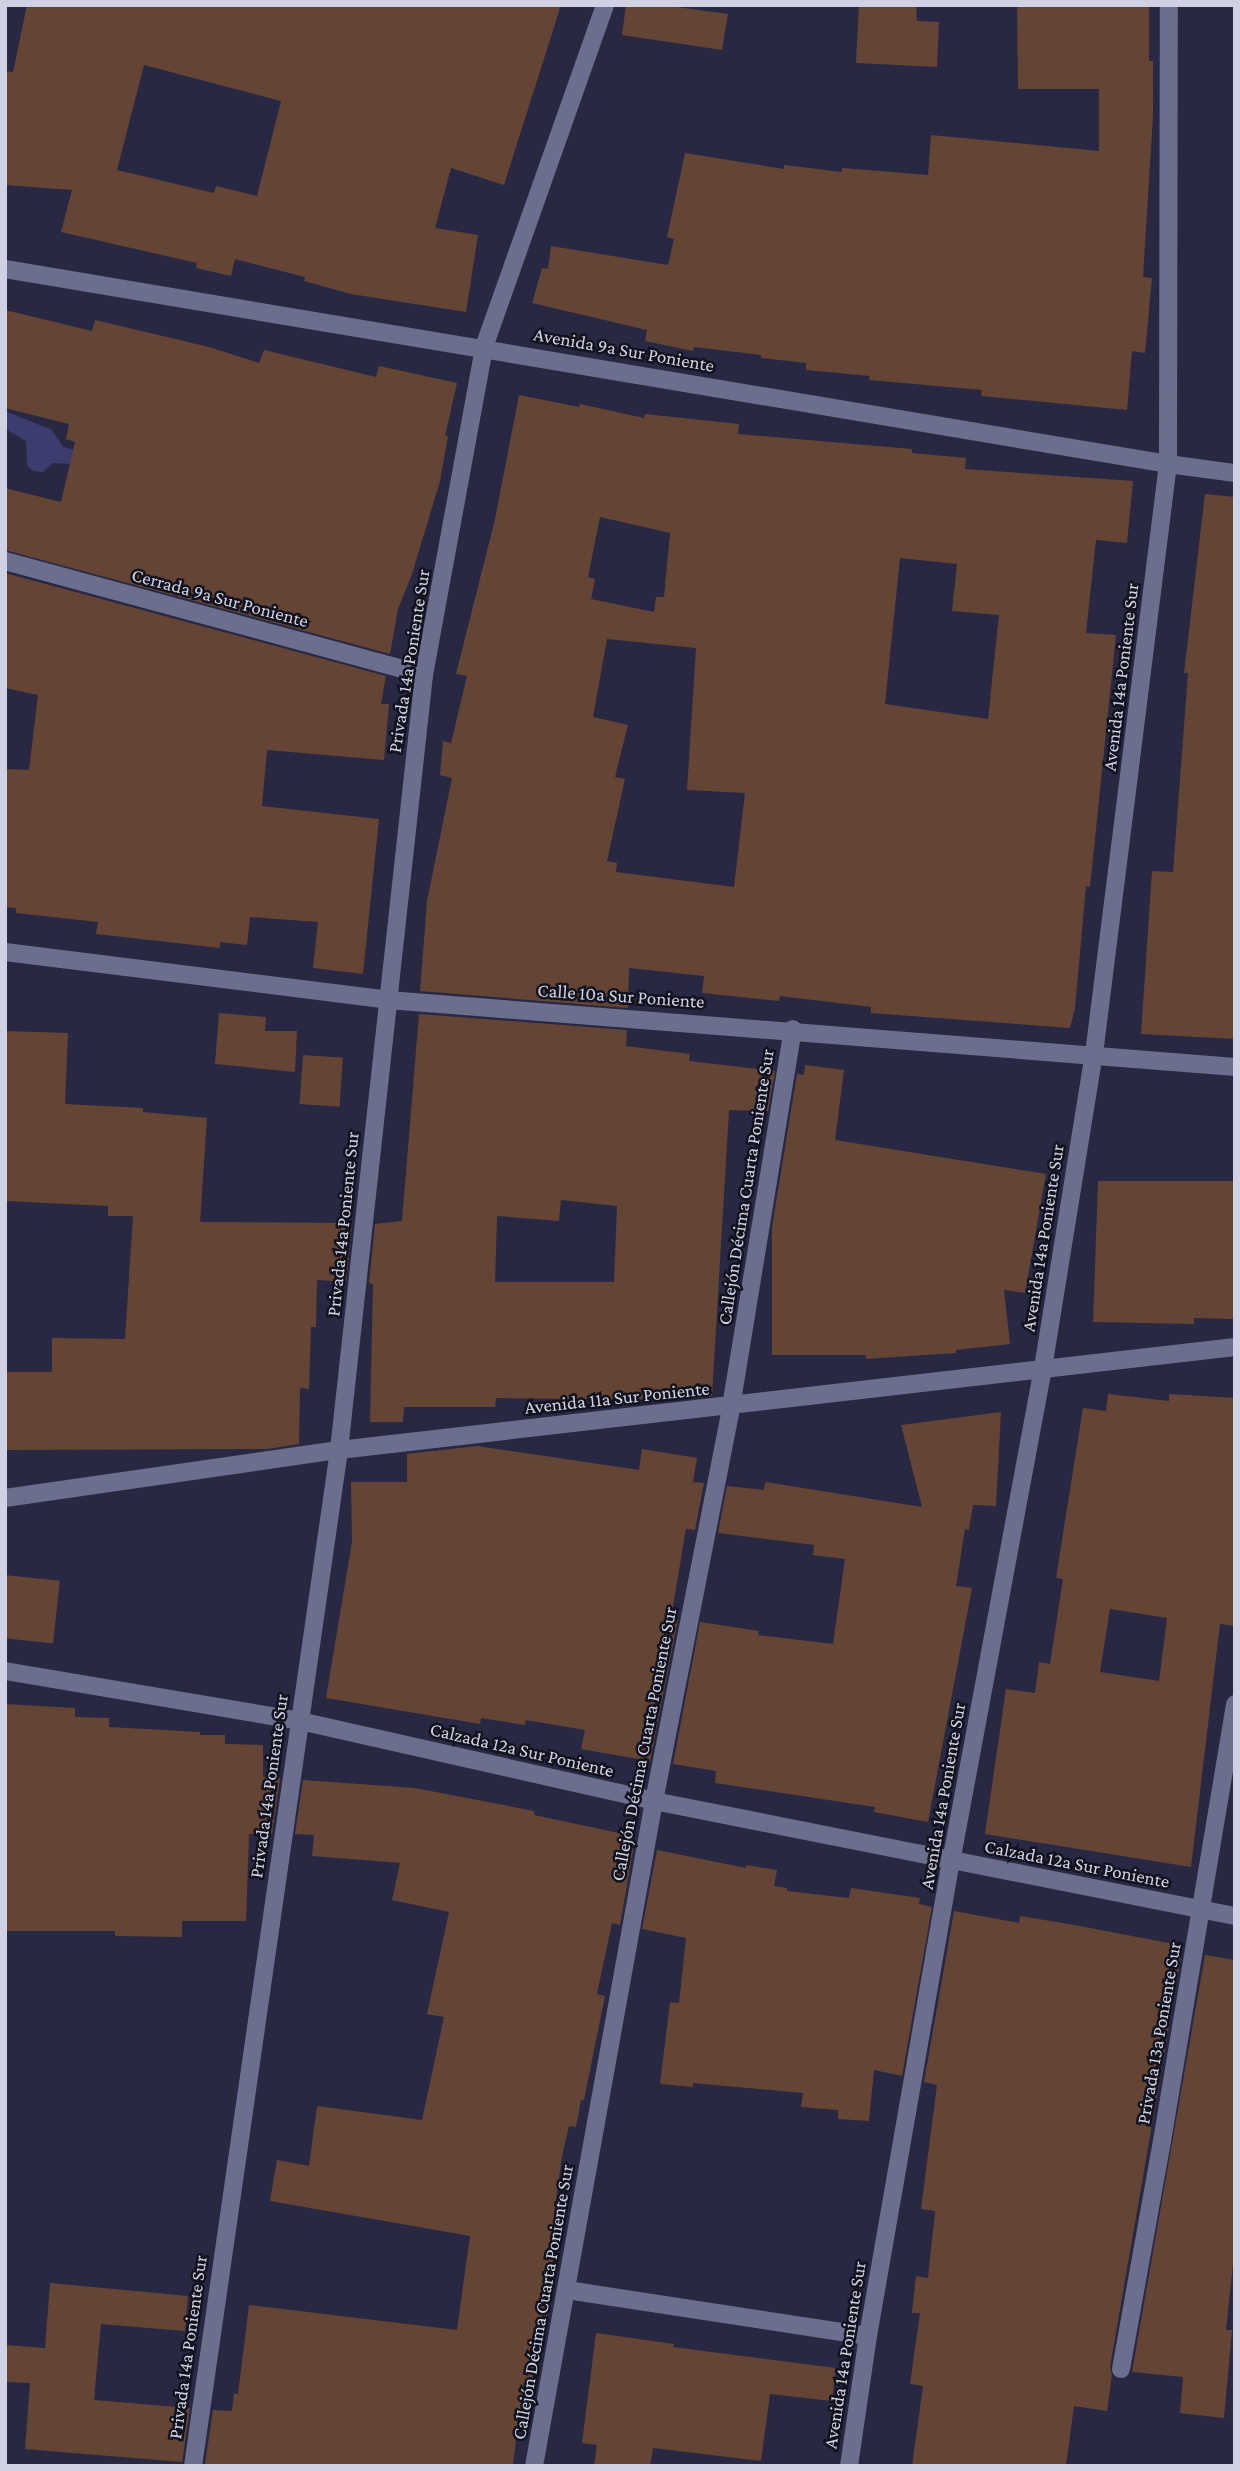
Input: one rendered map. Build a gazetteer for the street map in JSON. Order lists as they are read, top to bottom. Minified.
{"streets":{"street":["Avenida 9a Sur Poniente","Cerrada 9a Sur Poniente","Privada 14a Poniente Sur","Avenida 14a Poniente Sur","Calle 10a Sur Poniente","Callejón Décima Cuarta Poniente Sur","Avenida 11a Sur Poniente","Calzada 12a Sur Poniente","Privada 13a Poniente Sur"]},"crossings":[["Avenida 9a Sur Poniente","Privada 14a Poniente Sur"],["Avenida 9a Sur Poniente","Avenida 14a Poniente Sur"],["Cerrada 9a Sur Poniente","Privada 14a Poniente Sur"],["Privada 14a Poniente Sur","Calle 10a Sur Poniente"],["Privada 14a Poniente Sur","Avenida 11a Sur Poniente"],["Privada 14a Poniente Sur","Calzada 12a Sur Poniente"],["Avenida 14a Poniente Sur","Calle 10a Sur Poniente"],["Avenida 14a Poniente Sur","Avenida 11a Sur Poniente"],["Avenida 14a Poniente Sur","Calzada 12a Sur Poniente"],["Calle 10a Sur Poniente","Callejón Décima Cuarta Poniente Sur"],["Callejón Décima Cuarta Poniente Sur","Avenida 11a Sur Poniente"],["Callejón Décima Cuarta Poniente Sur","Calzada 12a Sur Poniente"],["Calzada 12a Sur Poniente","Privada 13a Poniente Sur"]]}
